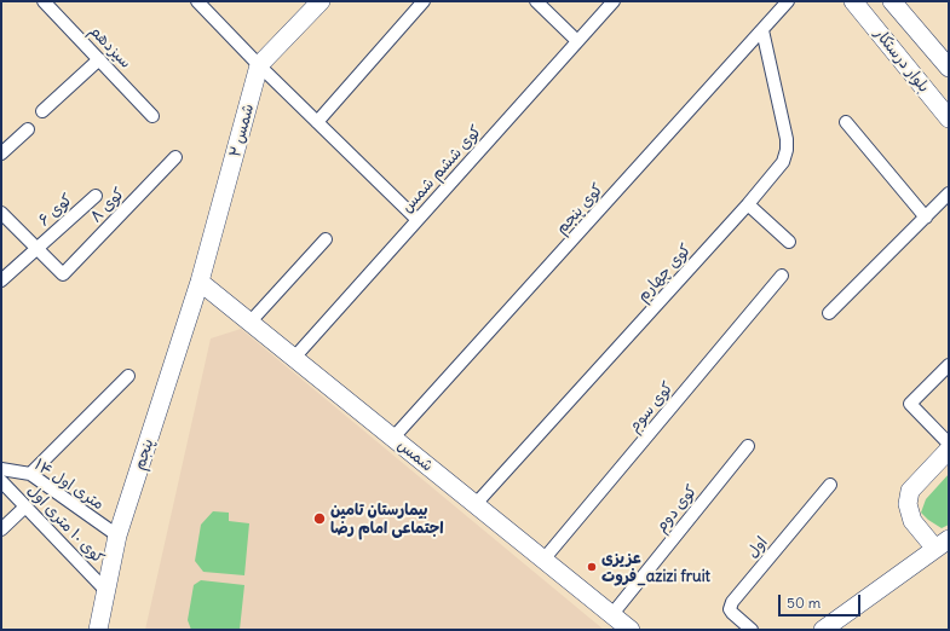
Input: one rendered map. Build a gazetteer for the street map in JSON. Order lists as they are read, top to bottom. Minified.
{"streets":{"street":["سیزدهم","بلوار درستکار","شمس ۲","کوی ششم شمس","کوی ۸","کوی پنجم","کوی ۶","کوی چهارم","کوی سوم","پنجم","شمس","۱۴ متری اول","کوی دوم","کوی ۱۰ متری اول","اول"]},"crossings":[["شمس ۲","پنجم"],["شمس ۲","شمس"],["کوی ششم شمس","شمس"],["کوی ۸","کوی ۶"],["کوی پنجم","کوی چهارم"],["کوی پنجم","شمس"],["کوی چهارم","شمس"],["کوی سوم","شمس"],["پنجم","شمس"],["پنجم","۱۴ متری اول"],["پنجم","کوی ۱۰ متری اول"],["شمس","کوی دوم"]],"places":["بیمارستان تامین اجتماعی امام رضا","عزیزی فروت_azizi fruit"],"scale_bar":"50 m"}
